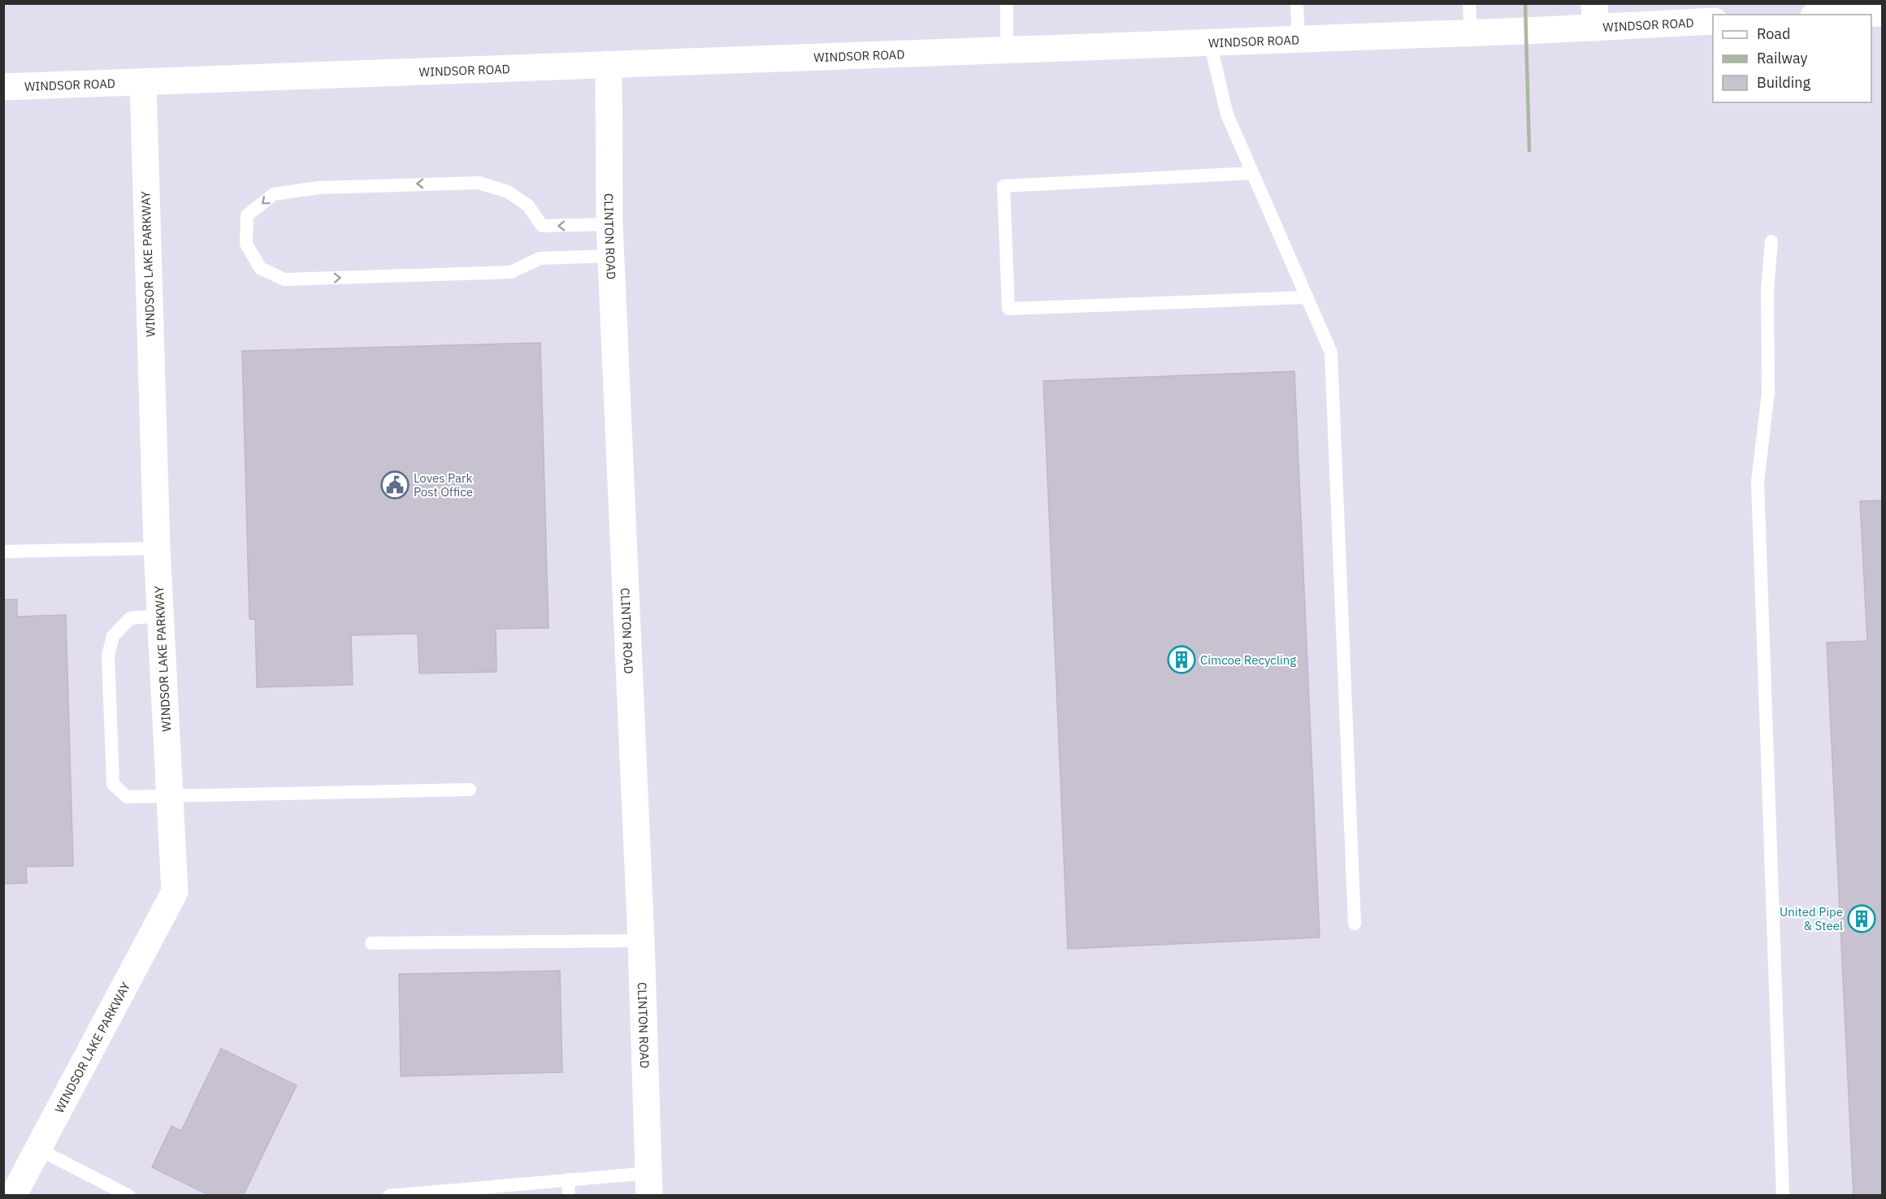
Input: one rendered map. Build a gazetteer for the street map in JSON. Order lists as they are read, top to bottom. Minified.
{"streets":{"street":["WINDSOR ROAD","CLINTON ROAD","WINDSOR LAKE PARKWAY"]},"crossings":[["WINDSOR ROAD","CLINTON ROAD"],["WINDSOR ROAD","WINDSOR LAKE PARKWAY"]],"places":{"public building":["Loves Park Post Office"],"building":["Cimcoe Recycling","United Pipe & Steel"]},"legend":["Road","Railway","Building"]}
